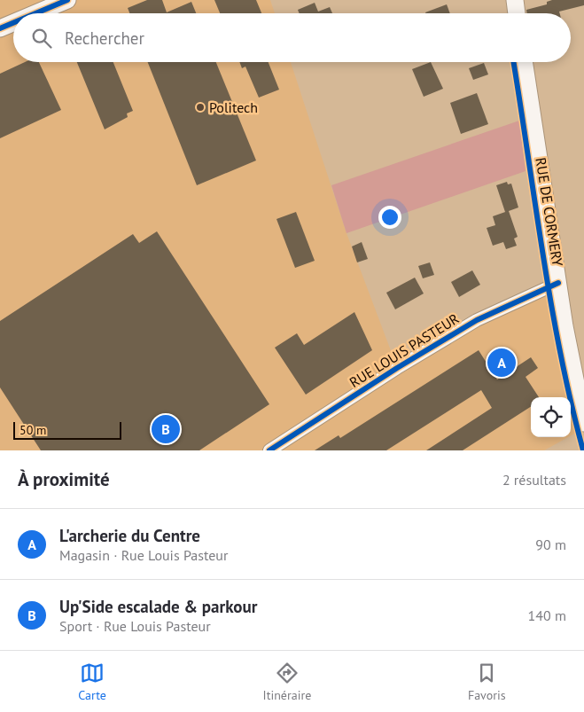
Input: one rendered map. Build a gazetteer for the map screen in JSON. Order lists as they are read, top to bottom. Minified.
{"streets":{"main road":["RUE DE CORMERY"],"street":["RUE LOUIS PASTEUR"]},"crossings":[["RUE DE CORMERY","RUE LOUIS PASTEUR"]],"places":["Politech"],"scale_bar":"50 m","page":{"search":"Rechercher","pins":["A","B"],"scale":"50 m","heading":["À proximité","2 résultats"],"list":[{"mark":"A","name":"L'archerie du Centre","note":"Magasin · Rue Louis Pasteur","value":"90 m"},{"mark":"B","name":"Up'Side escalade & parkour","note":"Sport · Rue Louis Pasteur","value":"140 m"}],"nav":["Carte","Itinéraire","Favoris"]}}
